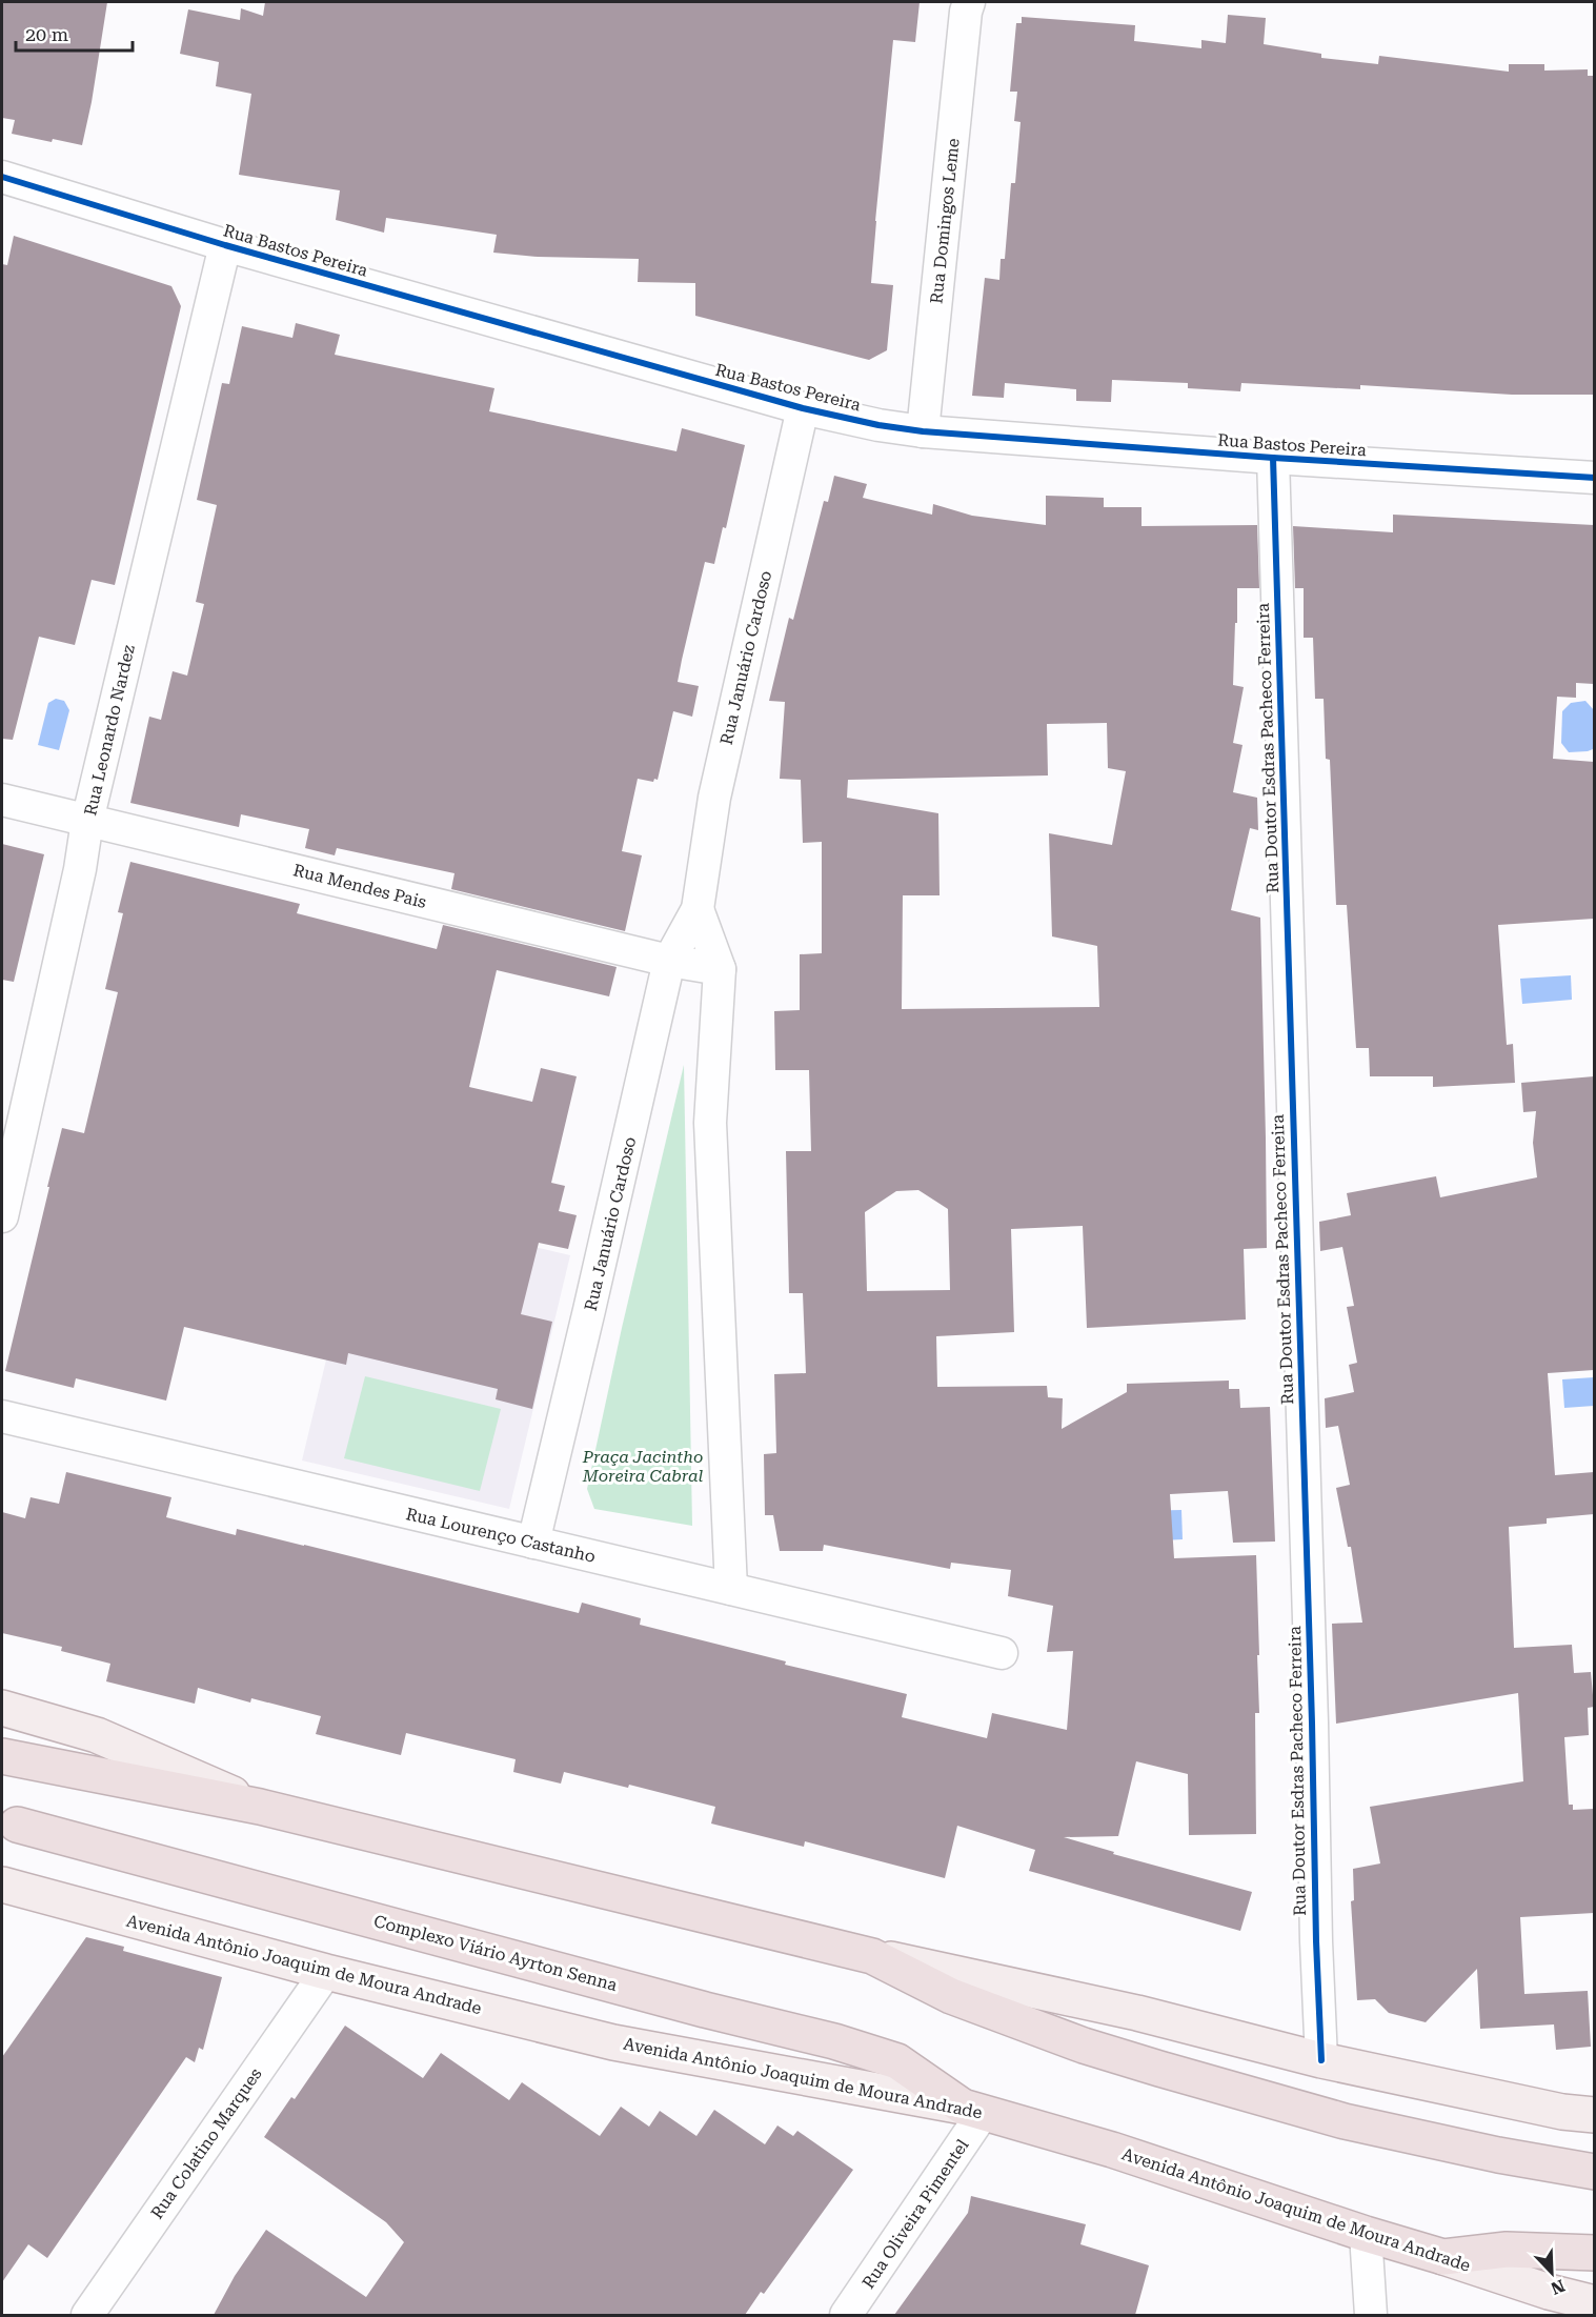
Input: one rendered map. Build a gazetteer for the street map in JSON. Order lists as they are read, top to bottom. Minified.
{"streets":{"highway":["Complexo Viário Ayrton Senna","Avenida Antônio Joaquim de Moura Andrade"],"street":["Rua Domingos Leme","Rua Bastos Pereira","Rua Januário Cardoso","Rua Leonardo Nardez","Rua Doutor Esdras Pacheco Ferreira","Rua Mendes Pais","Rua Lourenço Castanho","Rua Colatino Marques","Rua Oliveira Pimentel"]},"crossings":[["Rua Domingos Leme","Rua Bastos Pereira"],["Rua Bastos Pereira","Rua Januário Cardoso"],["Rua Bastos Pereira","Rua Leonardo Nardez"],["Rua Bastos Pereira","Rua Doutor Esdras Pacheco Ferreira"],["Rua Januário Cardoso","Rua Mendes Pais"],["Rua Januário Cardoso","Rua Lourenço Castanho"],["Rua Leonardo Nardez","Rua Mendes Pais"],["Complexo Viário Ayrton Senna","Avenida Antônio Joaquim de Moura Andrade"],["Complexo Viário Ayrton Senna","Rua Oliveira Pimentel"],["Avenida Antônio Joaquim de Moura Andrade","Rua Colatino Marques"],["Avenida Antônio Joaquim de Moura Andrade","Rua Oliveira Pimentel"]],"parks":["Praça Jacintho Moreira Cabral"],"scale_bar":"20 m","north":"bottom right"}
